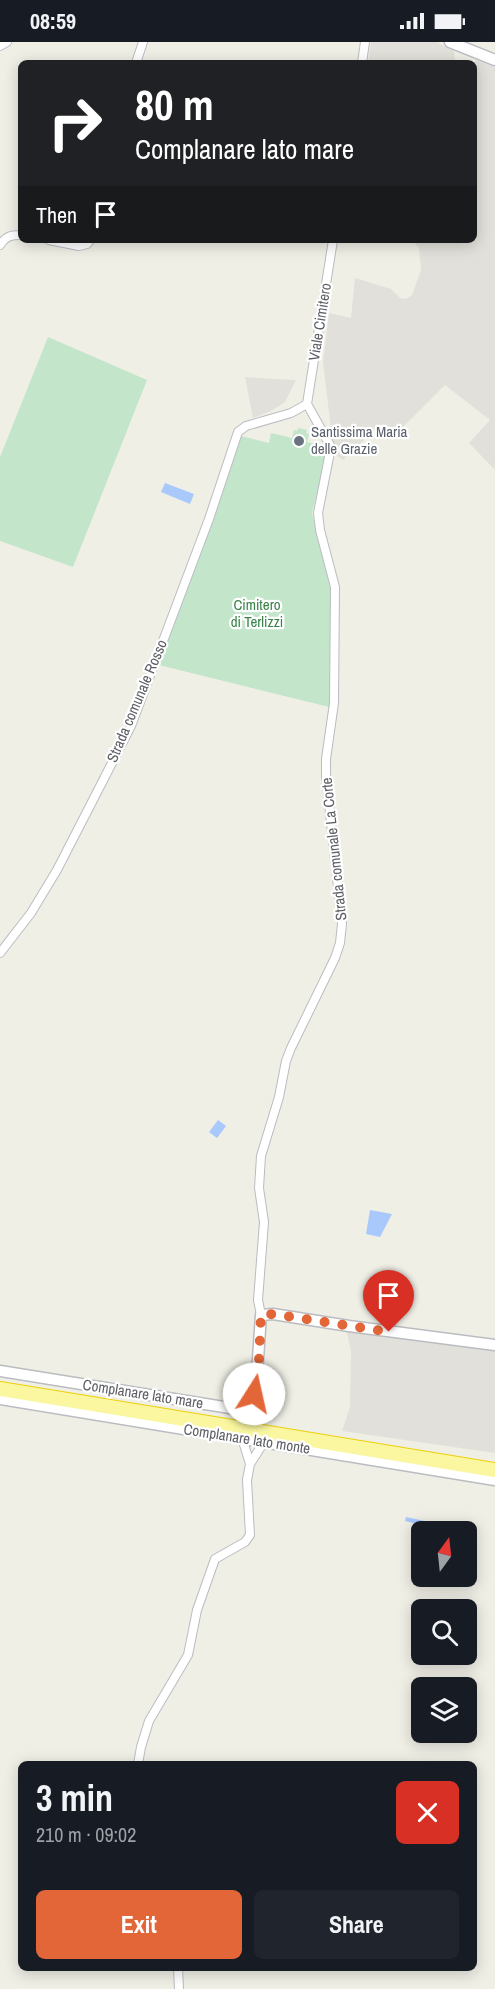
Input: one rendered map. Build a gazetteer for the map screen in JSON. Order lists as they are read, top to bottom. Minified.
{"streets":{"street":["Viale Cimitero","Strada comunale Rosso","Strada comunale La Corte","Complanare lato mare","Complanare lato monte"]},"crossings":[["Viale Cimitero","Strada comunale Rosso"],["Viale Cimitero","Strada comunale La Corte"],["Strada comunale Rosso","Strada comunale La Corte"],["Strada comunale La Corte","Complanare lato mare"]],"parks":["Cimitero di Terlizzi"],"places":["Santissima Maria delle Grazie"],"north":"top","page":{"status":"08:59","turn":["80 m","Complanare lato mare"],"then":"Then","heading":["3 min","210 m · 09:02"],"buttons":["Exit","Share"]}}
